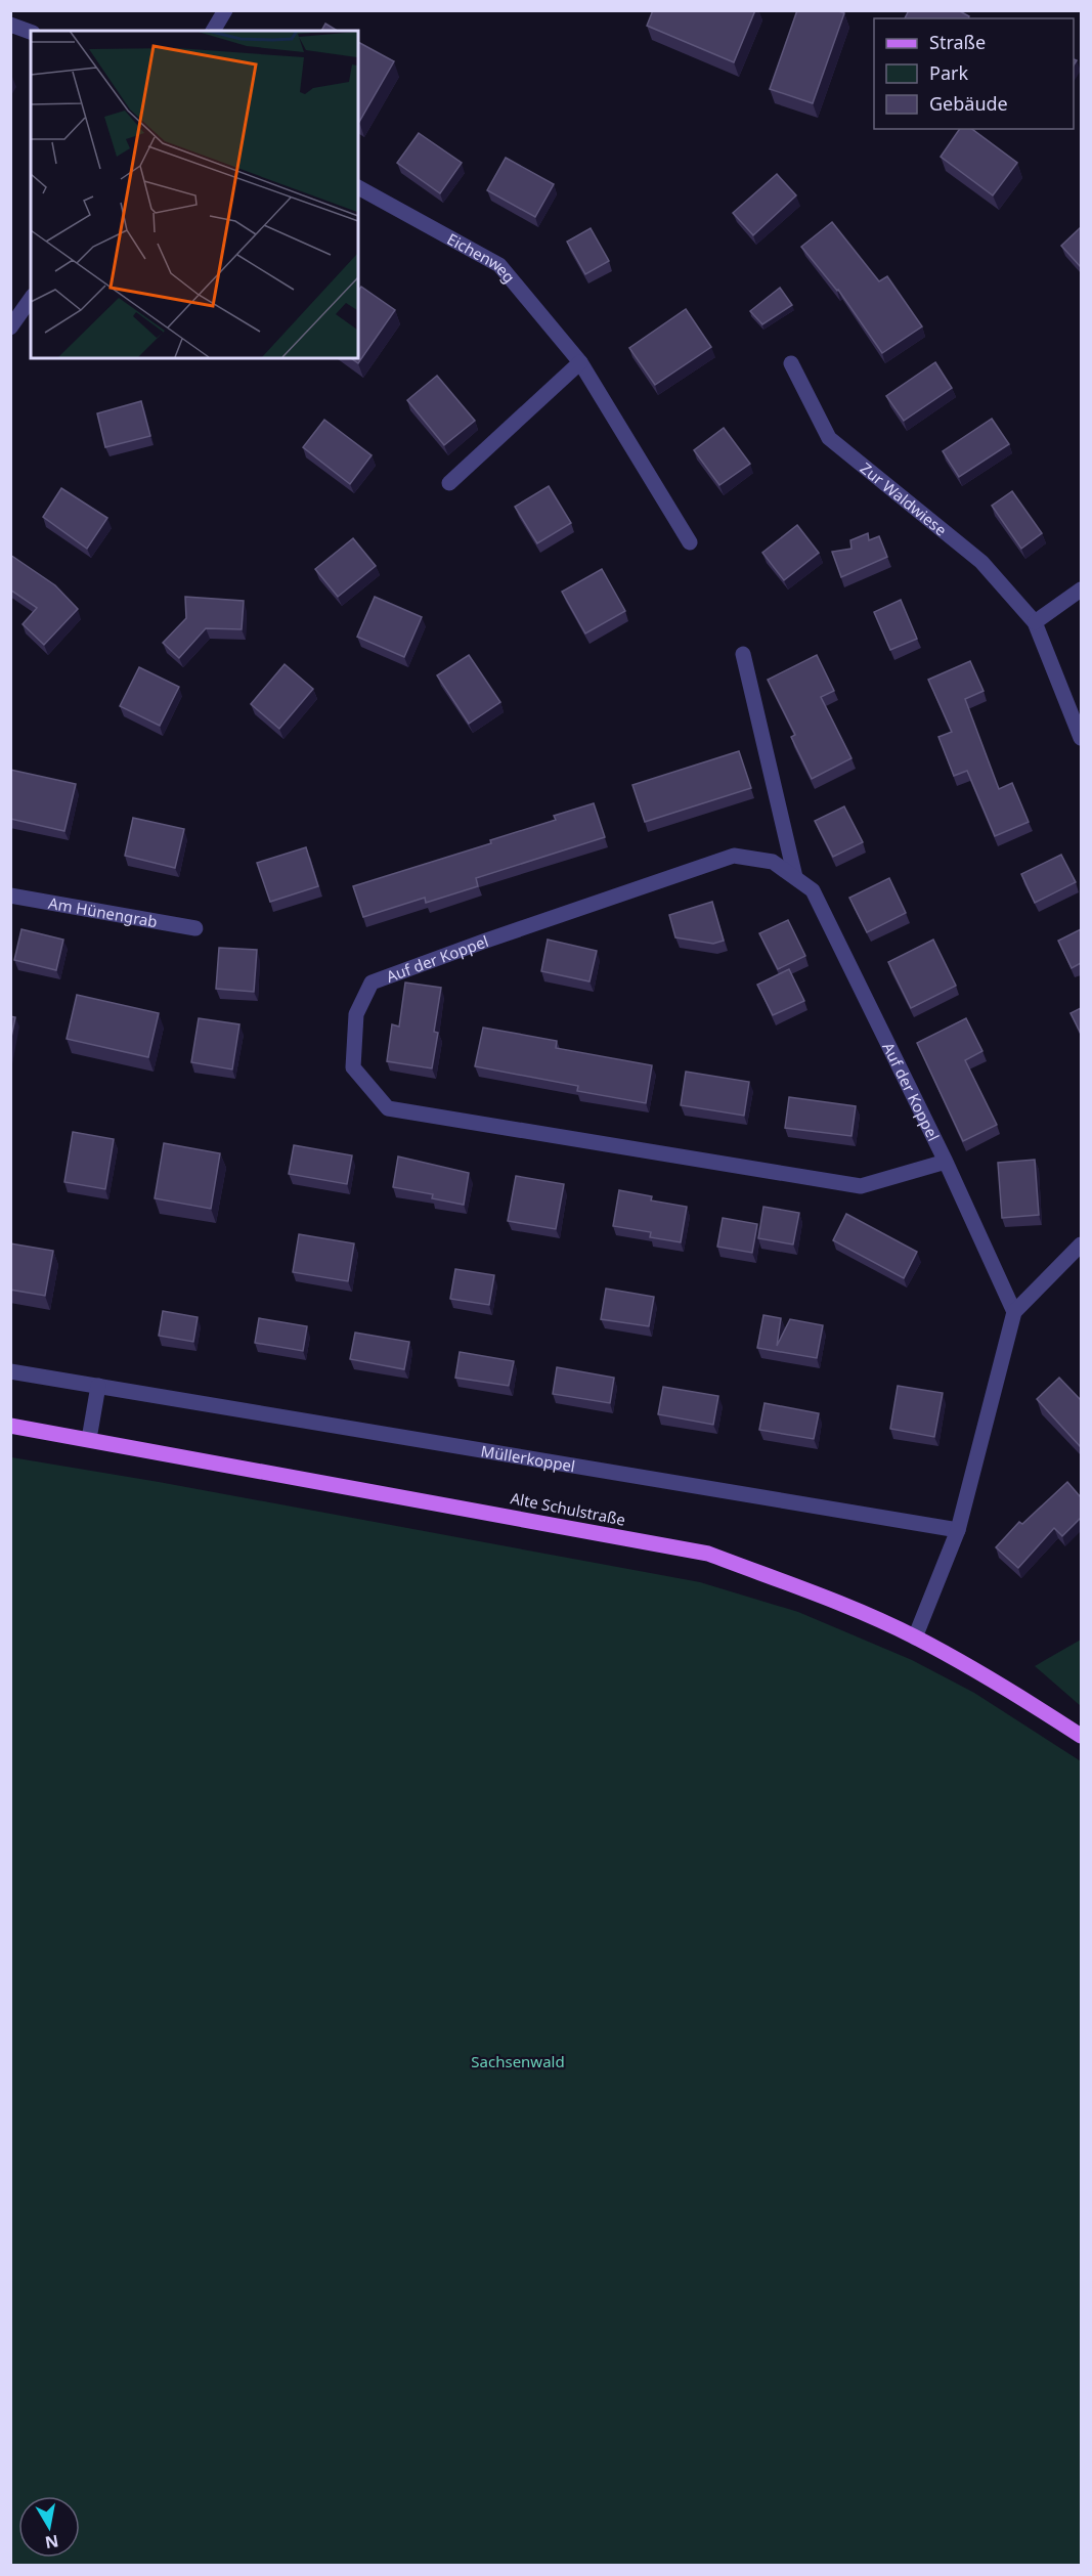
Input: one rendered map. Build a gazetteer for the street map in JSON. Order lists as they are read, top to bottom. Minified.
{"streets":{"main road":["Alte Schulstraße"],"street":["Eichenweg","Zur Waldwiese","Am Hünengrab","Auf der Koppel","Müllerkoppel"]},"parks":["Sachsenwald"],"legend":["Straße","Park","Gebäude"],"north":"bottom"}
